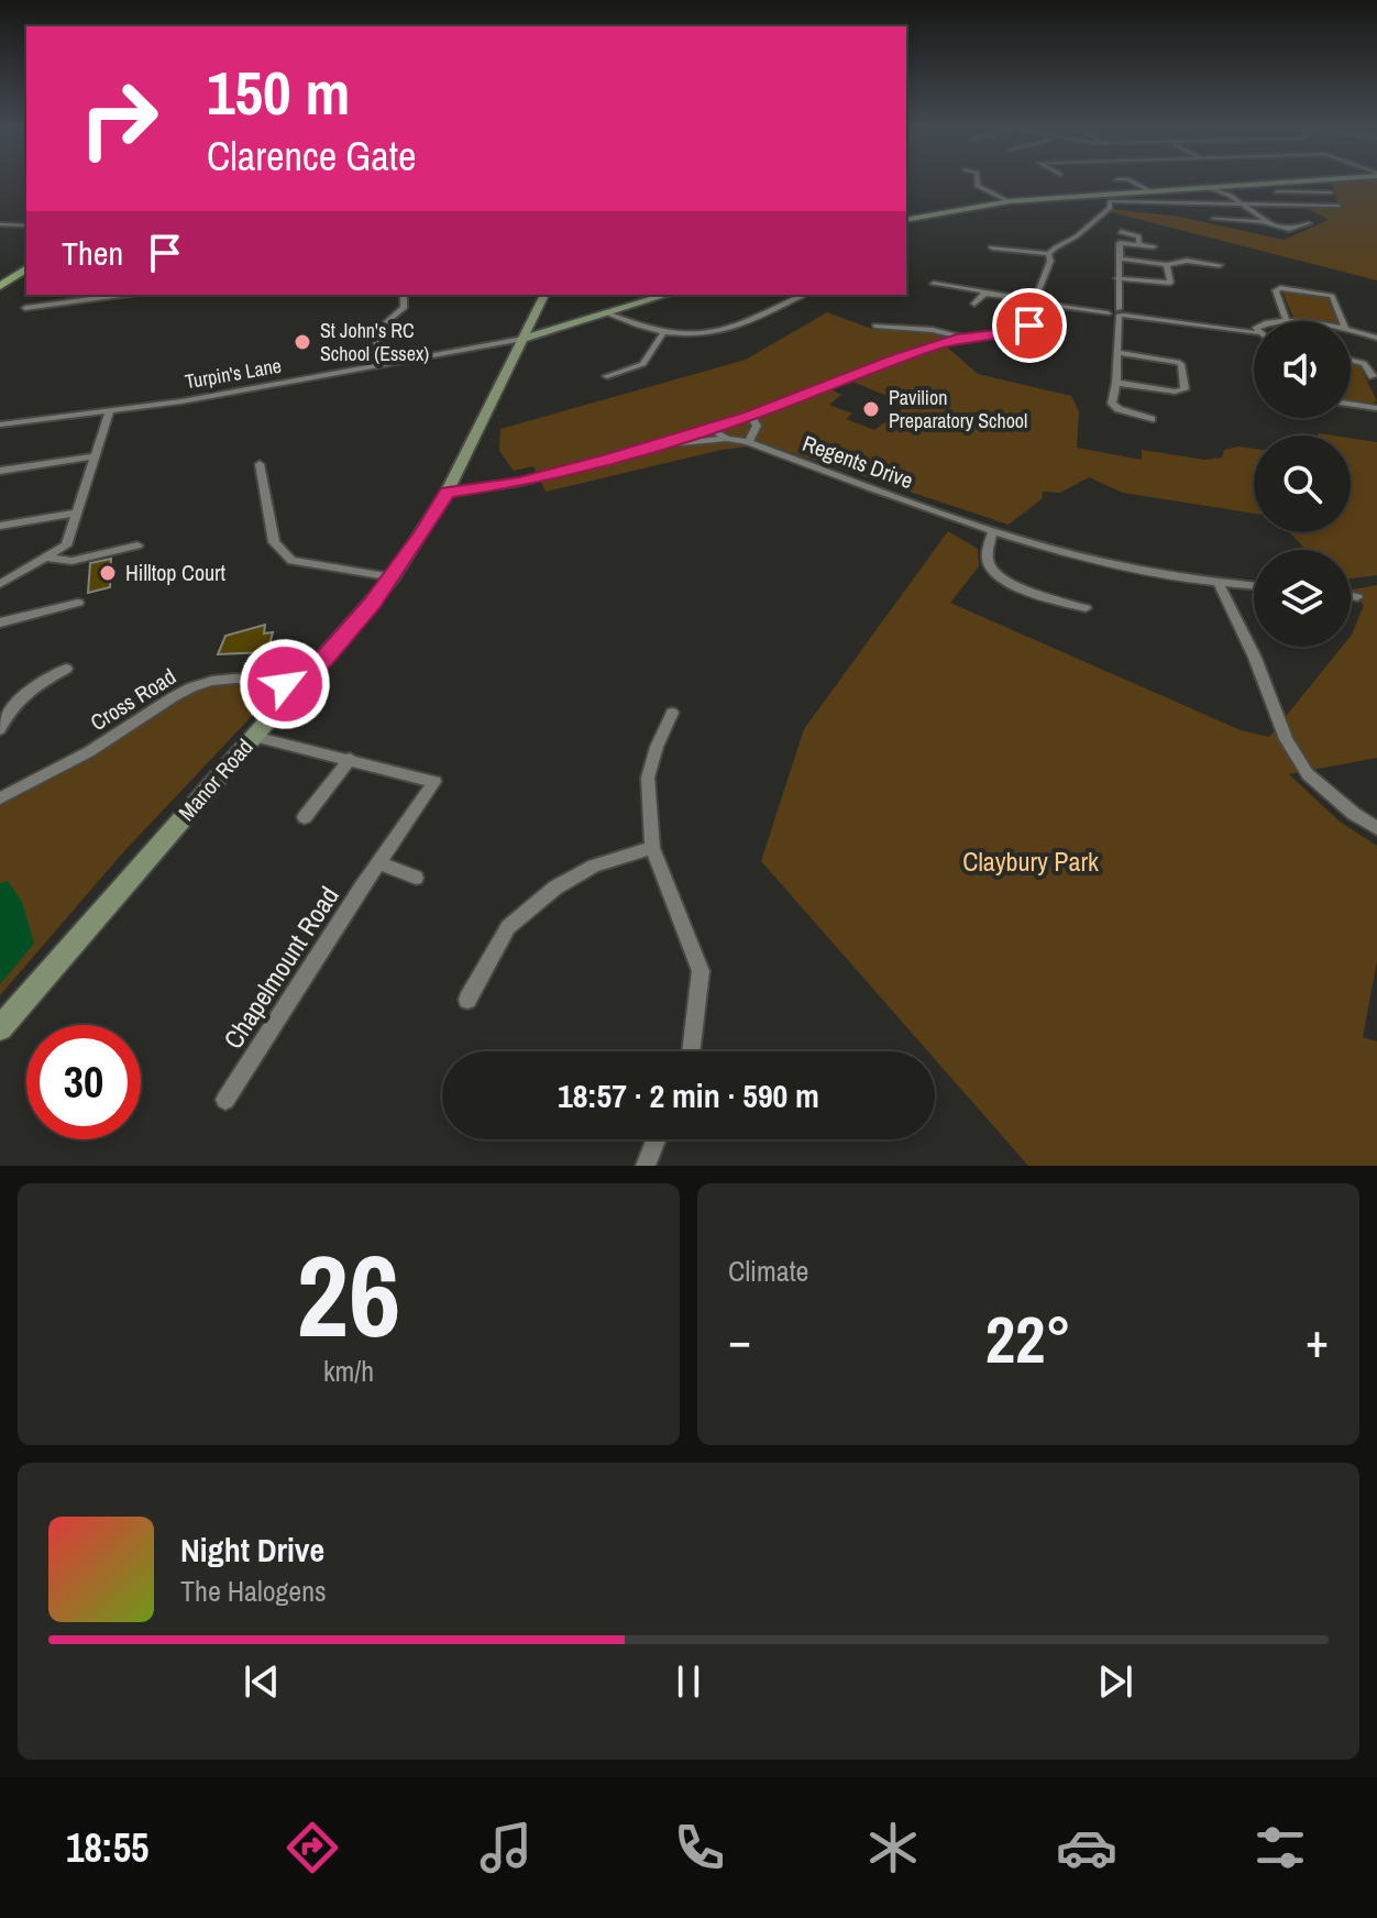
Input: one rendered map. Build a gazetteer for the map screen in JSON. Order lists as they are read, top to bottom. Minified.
{"streets":{"street":["Turpin's Lane","Regents Drive","Cross Road","Manor Road","Chapelmount Road"]},"crossings":[["Turpin's Lane","Manor Road"],["Cross Road","Manor Road"],["Manor Road","Chapelmount Road"]],"parks":["Claybury Park"],"places":["St John's RC School (Essex)","Pavilion Preparatory School","Hilltop Court"],"page":{"turn":["150 m","Clarence Gate"],"then":"Then","limit":"30","trip":"18:57 · 2 min · 590 m","tile":[["26","km/h"],"Climate"],"heat":["−","22°","+"],"song":["Night Drive","The Halogens"],"tabs":"18:55"}}
